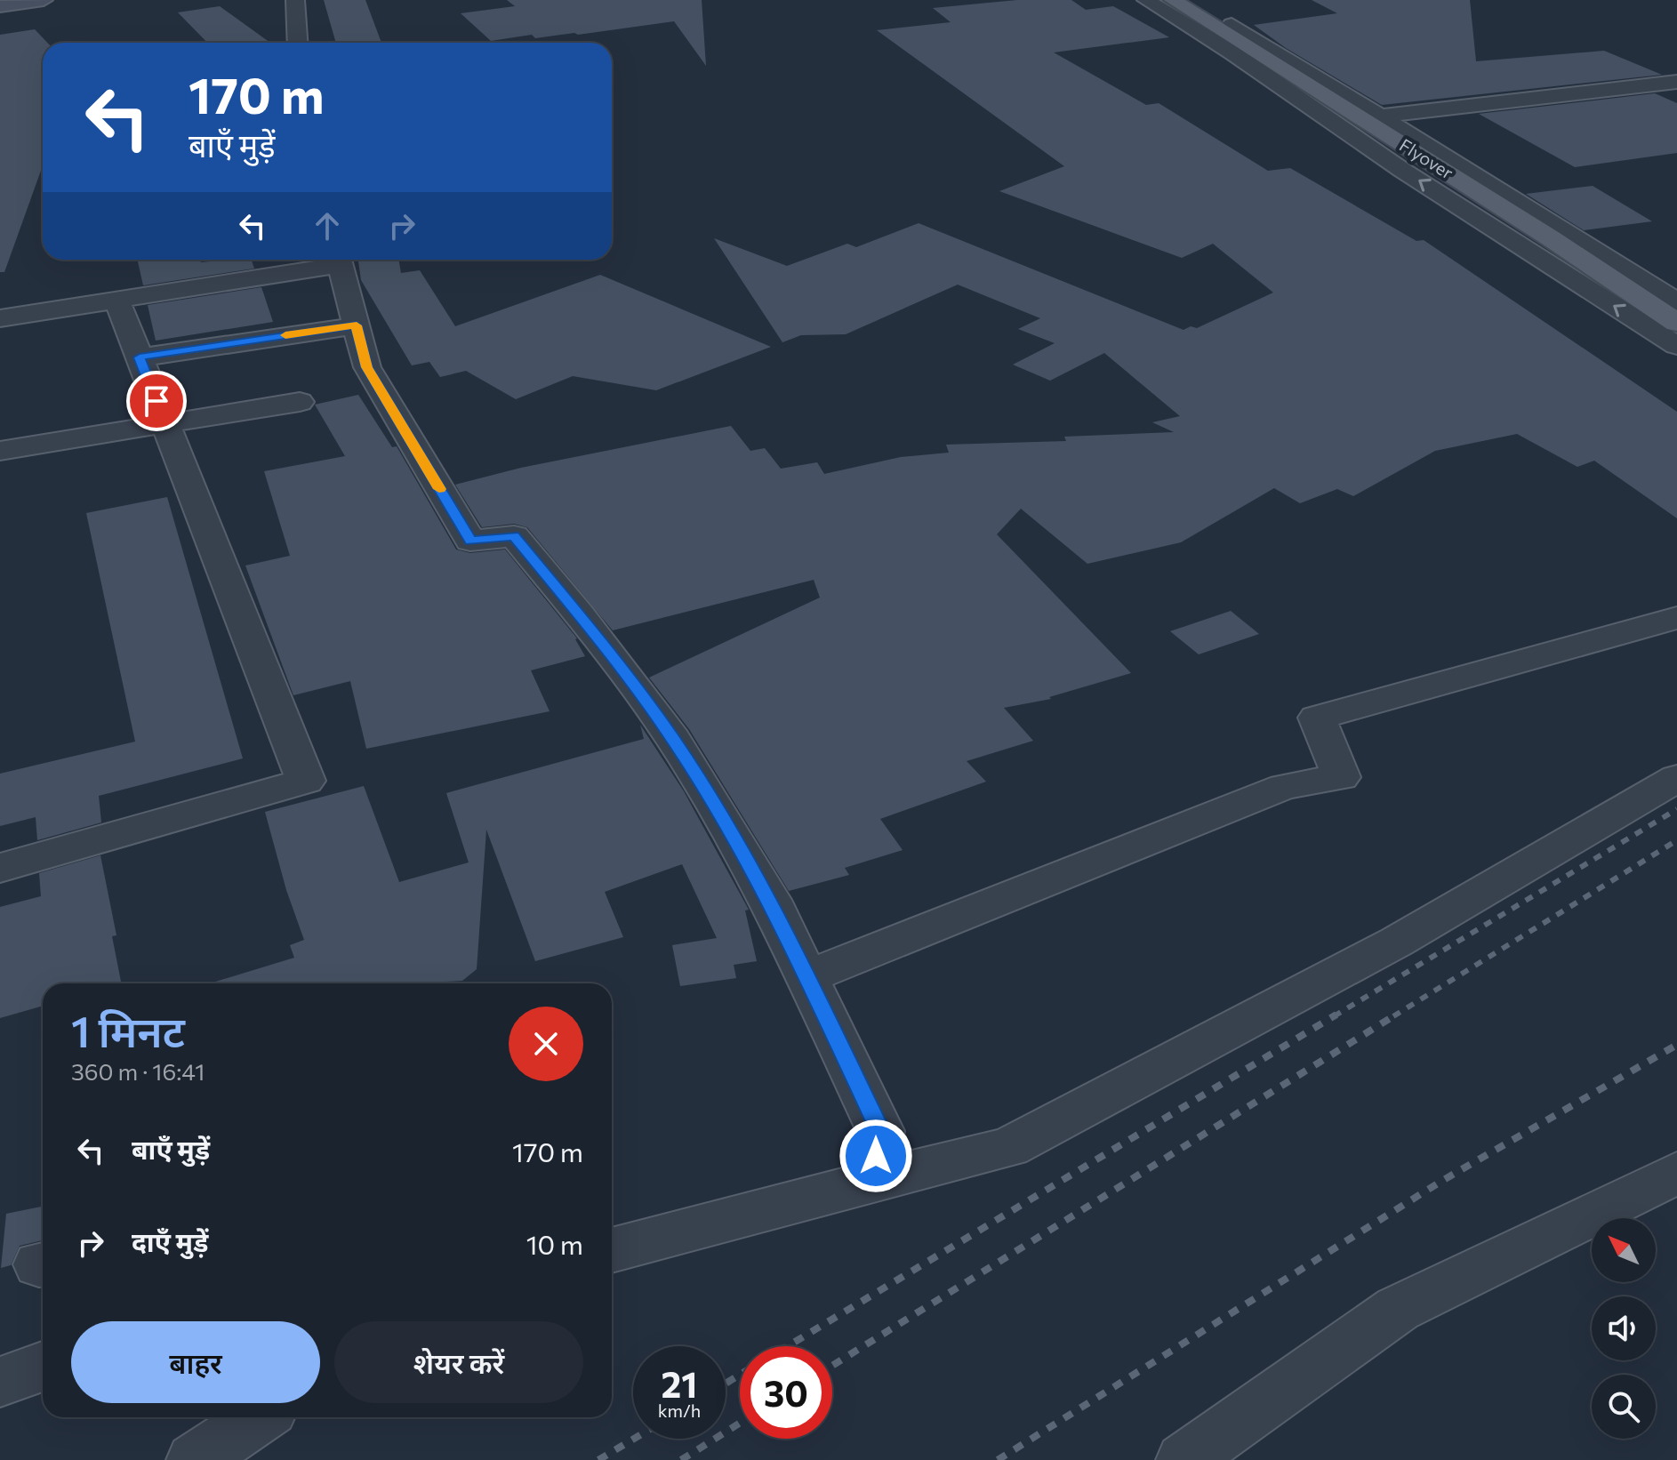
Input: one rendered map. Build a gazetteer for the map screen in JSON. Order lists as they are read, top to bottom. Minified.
{"streets":{"main road":["Flyover"]},"north":"top left","page":{"turn":["170 m","बाएँ मुड़ें"],"heading":["1 मिनट","360 m · 16:41"],"list":[{"name":"बाएँ मुड़ें","value":"170 m"},{"name":"दाएँ मुड़ें","value":"10 m"}],"buttons":["बाहर","शेयर करें"],"speed":"21 km/h","limit":"30"}}
